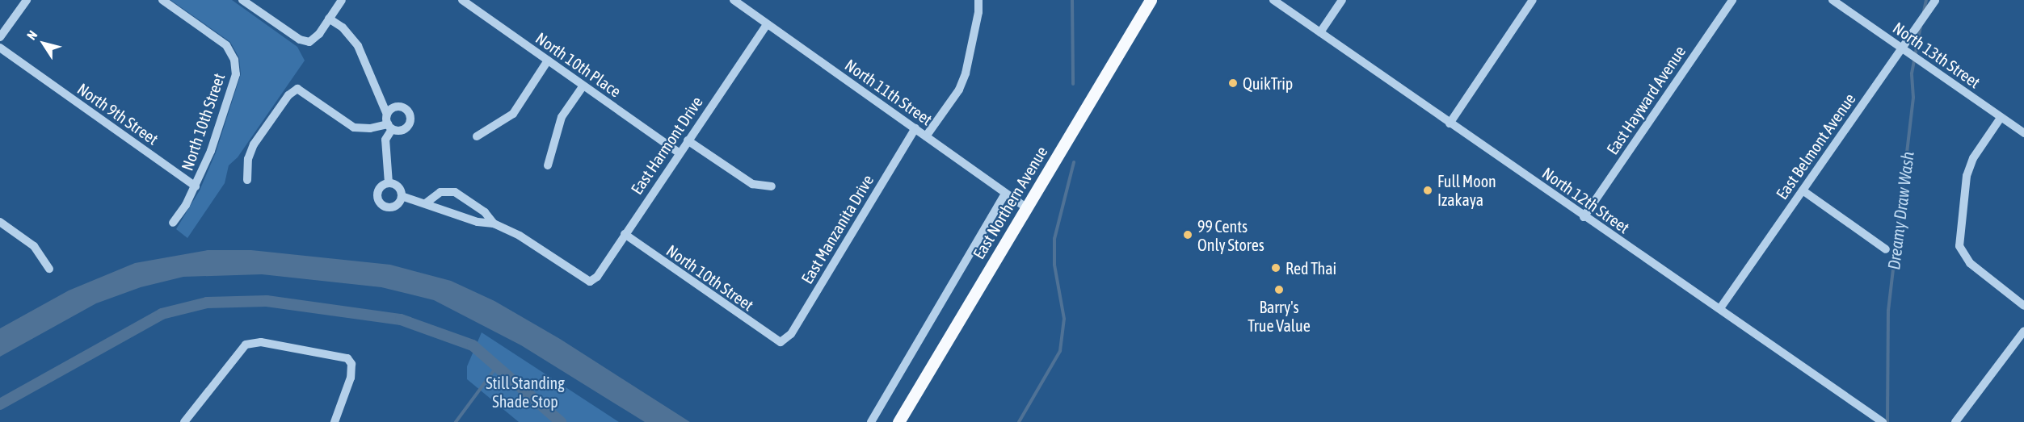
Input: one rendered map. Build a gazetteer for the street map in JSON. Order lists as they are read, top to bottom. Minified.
{"streets":{"main road":["East Northern Avenue"],"street":["North 13th Street","North 10th Place","North 11th Street","East Hayward Avenue","North 9th Street","North 10th Street","East Harmont Drive","East Belmont Avenue","North 12th Street","East Manzanita Drive"]},"crossings":[["North 13th Street","East Belmont Avenue"],["North 10th Place","East Harmont Drive"],["North 11th Street","East Harmont Drive"],["North 11th Street","East Northern Avenue"],["North 11th Street","East Manzanita Drive"],["East Hayward Avenue","North 12th Street"],["North 9th Street","North 10th Street"],["North 10th Street","East Harmont Drive"],["North 10th Street","East Manzanita Drive"],["East Belmont Avenue","North 12th Street"]],"water":["Dreamy Draw Wash"],"parks":["Still Standing Shade Stop"],"places":["QuikTrip","Full Moon Izakaya","99 Cents Only Stores","Red Thai","Barry's True Value"],"north":"top left"}
